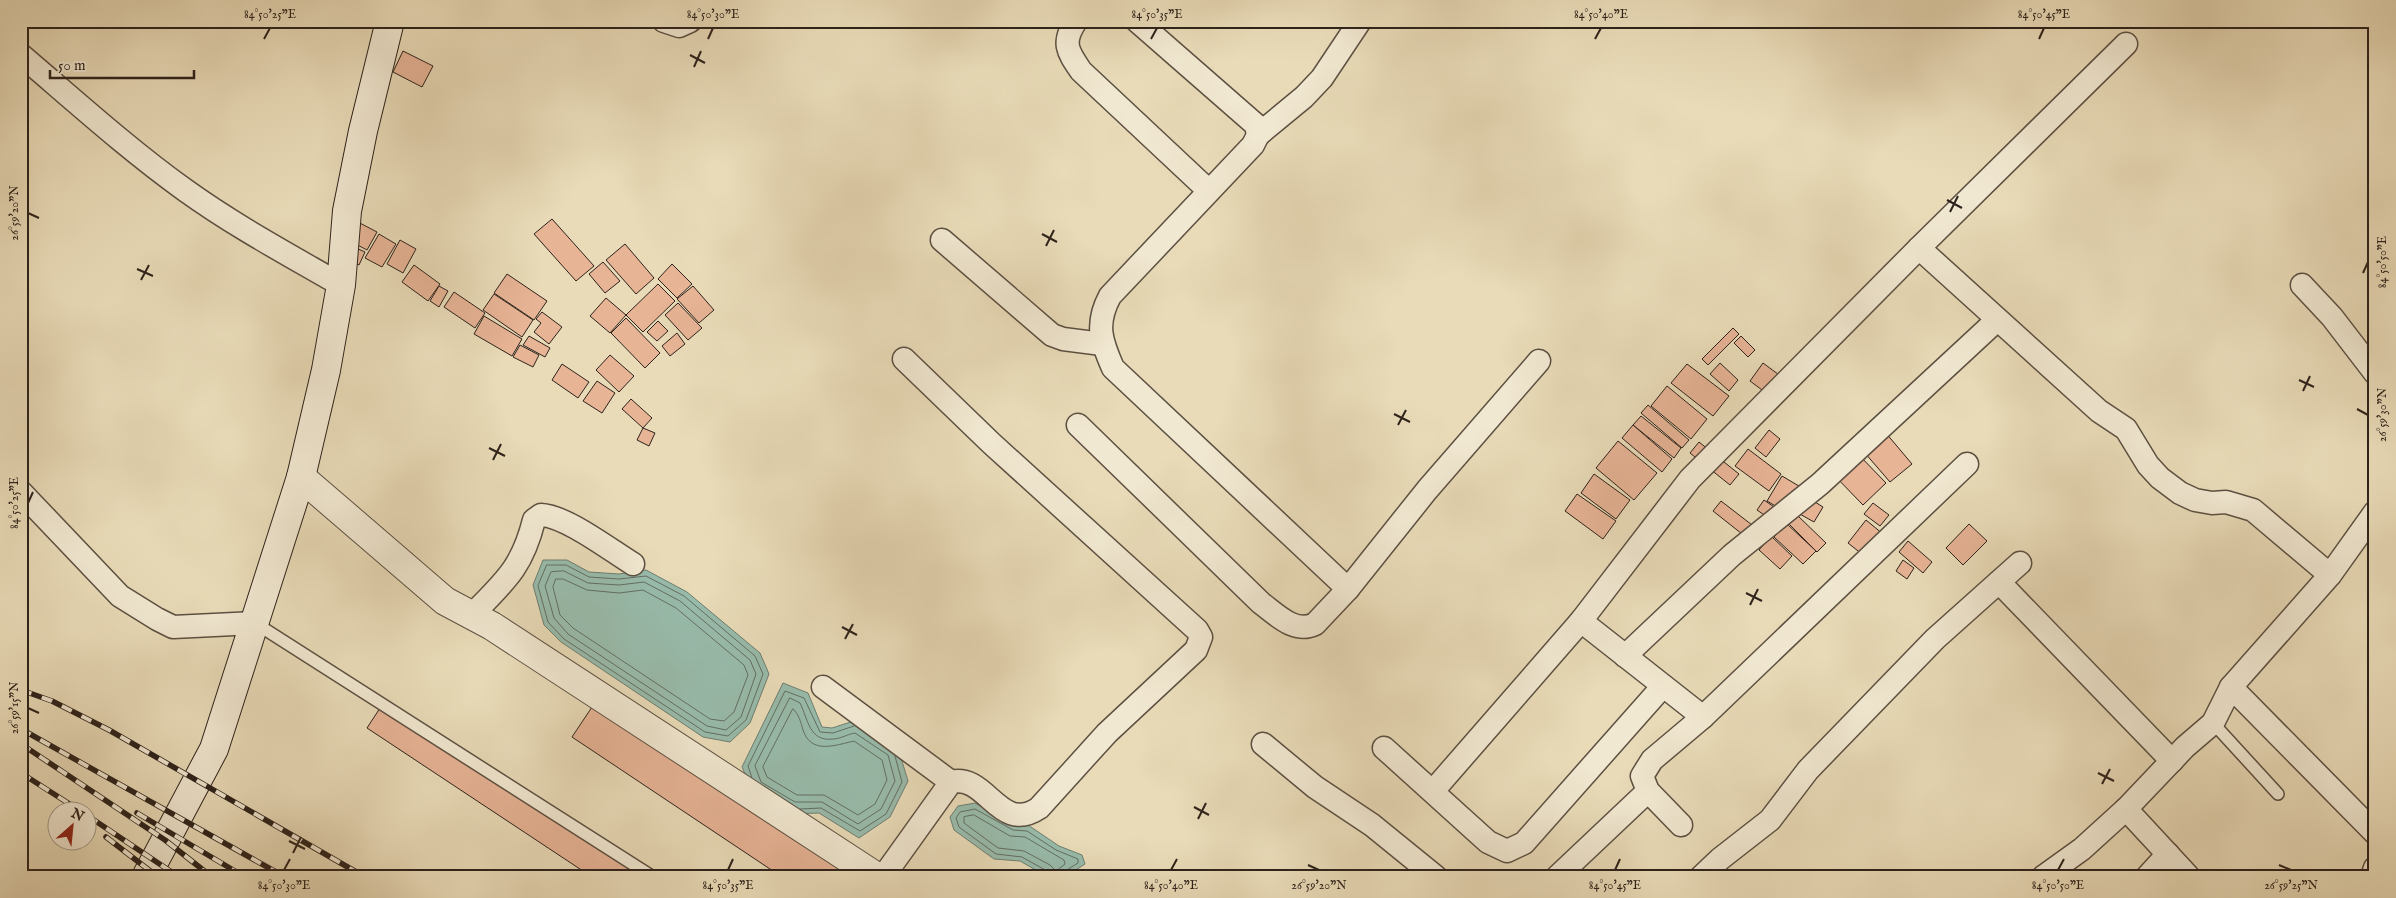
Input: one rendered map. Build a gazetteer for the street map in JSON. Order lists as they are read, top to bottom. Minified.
{"scale_bar":"50 m","north":"top right","coordinates":["84°50'25\"E","84°50'30\"E","84°50'35\"E","84°50'40\"E","84°50'45\"E","26°59'20\"N","84°50'50\"E","26°59'30\"N","26°59'15\"N","26°59'25\"N"]}
